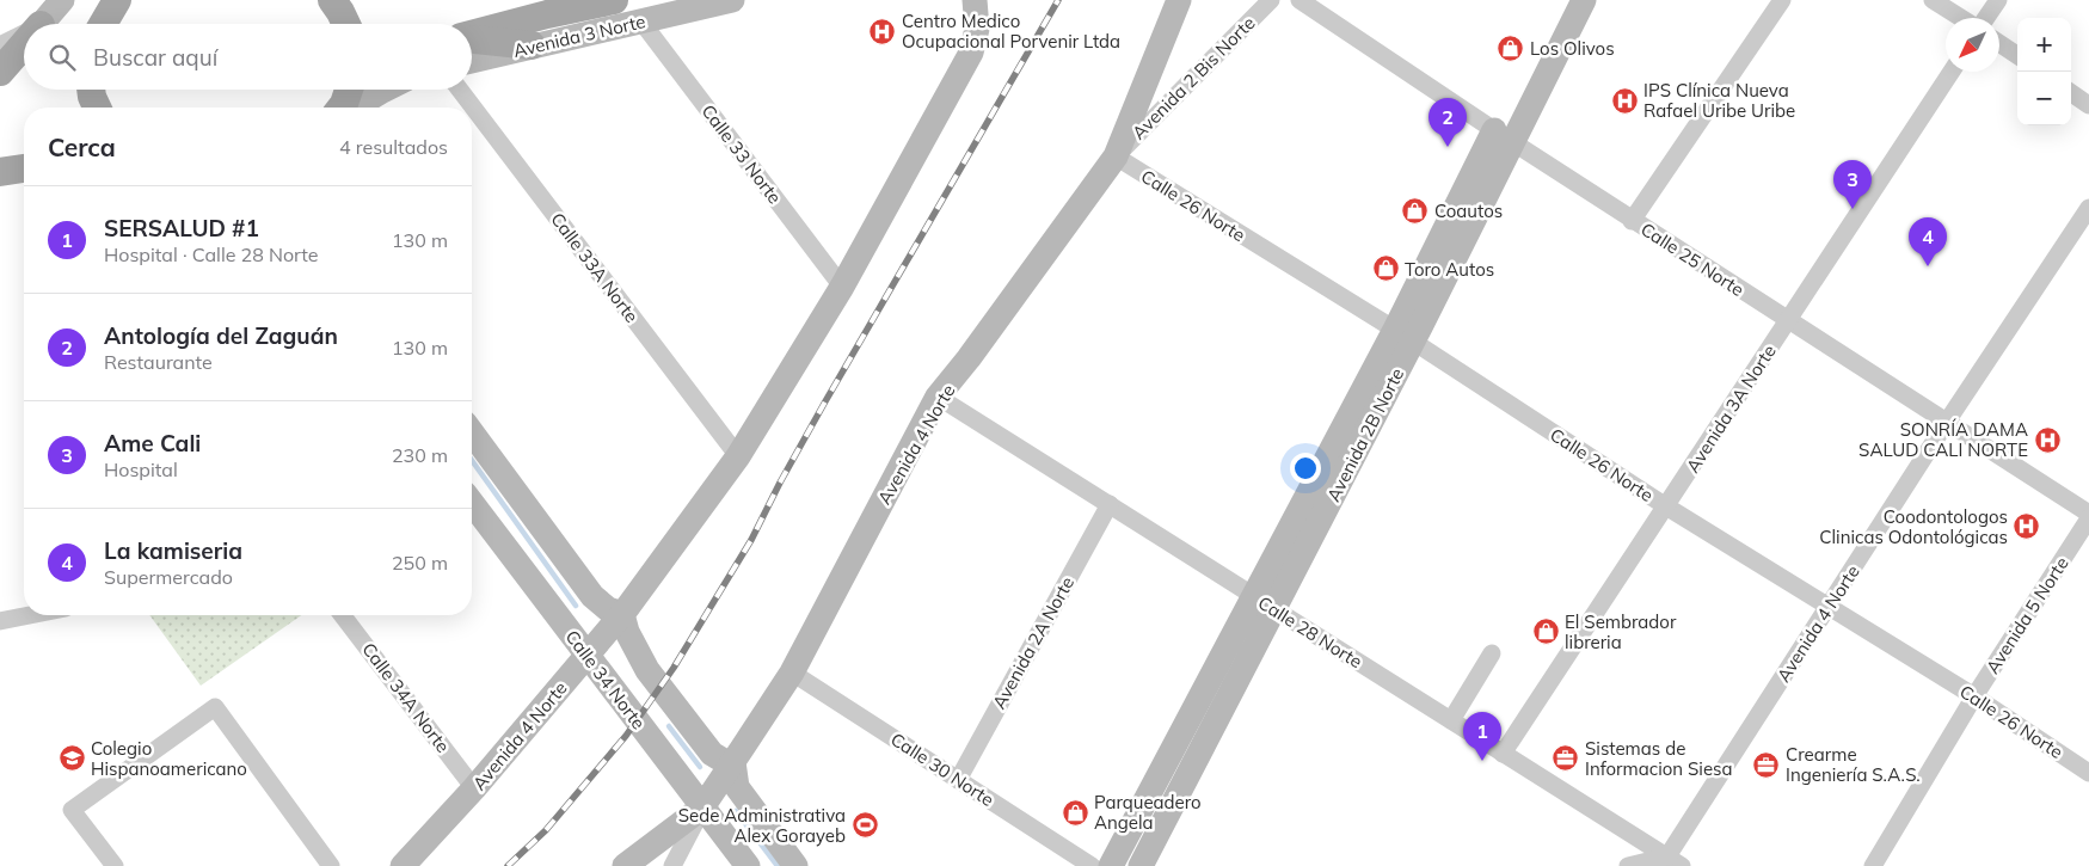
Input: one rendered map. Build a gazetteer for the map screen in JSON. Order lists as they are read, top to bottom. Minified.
{"streets":{"main road":["Avenida 3 Norte"],"street":["Avenida 2 Bis Norte","Calle 33 Norte","Calle 26 Norte","Calle 25 Norte","Calle 33A Norte","Avenida 3A Norte","Avenida 2B Norte","Avenida 4 Norte","Avenida 5 Norte","Calle 28 Norte","Avenida 2A Norte","Calle 34 Norte","Calle 34A Norte","Calle 30 Norte"]},"crossings":[["Avenida 3 Norte","Calle 33 Norte"],["Avenida 2 Bis Norte","Calle 26 Norte"],["Avenida 2 Bis Norte","Avenida 4 Norte"],["Calle 33 Norte","Avenida 4 Norte"],["Calle 26 Norte","Avenida 3A Norte"],["Calle 26 Norte","Avenida 2B Norte"],["Calle 26 Norte","Avenida 4 Norte"],["Calle 26 Norte","Avenida 5 Norte"],["Calle 25 Norte","Avenida 3A Norte"],["Calle 25 Norte","Avenida 2B Norte"],["Calle 25 Norte","Avenida 4 Norte"],["Calle 33A Norte","Avenida 4 Norte"],["Avenida 3A Norte","Calle 28 Norte"],["Avenida 2B Norte","Calle 28 Norte"],["Avenida 4 Norte","Calle 28 Norte"],["Avenida 4 Norte","Calle 34 Norte"],["Avenida 4 Norte","Calle 34A Norte"],["Avenida 4 Norte","Calle 30 Norte"],["Calle 28 Norte","Avenida 2A Norte"],["Avenida 2A Norte","Calle 30 Norte"]],"places":{"hospital":["Centro Medico Ocupacional Porvenir Ltda","IPS Clínica Nueva Rafael Uribe Uribe","SONRÍA DAMA SALUD CALI NORTE","Coodontologos Clinicas Odontológicas"],"shop":["Los Olivos","Coautos","Toro Autos","El Sembrador libreria","Parqueadero Angela"],"school or university":["Colegio Hispanoamericano"],"office":["Sistemas de Informacion Siesa","Crearme Ingeniería S.A.S."],"sports":["Sede Administrativa Alex Gorayeb"]},"north":"bottom left","page":{"map_buttons":["+","−"],"search":"Buscar aquí","pins":["2","3","4","1"],"heading":["Cerca","4 resultados"],"list":[{"mark":"1","name":"SERSALUD #1","note":"Hospital · Calle 28 Norte","value":"130 m"},{"mark":"2","name":"Antología del Zaguán","note":"Restaurante","value":"130 m"},{"mark":"3","name":"Ame Cali","note":"Hospital","value":"230 m"},{"mark":"4","name":"La kamiseria","note":"Supermercado","value":"250 m"}]}}
